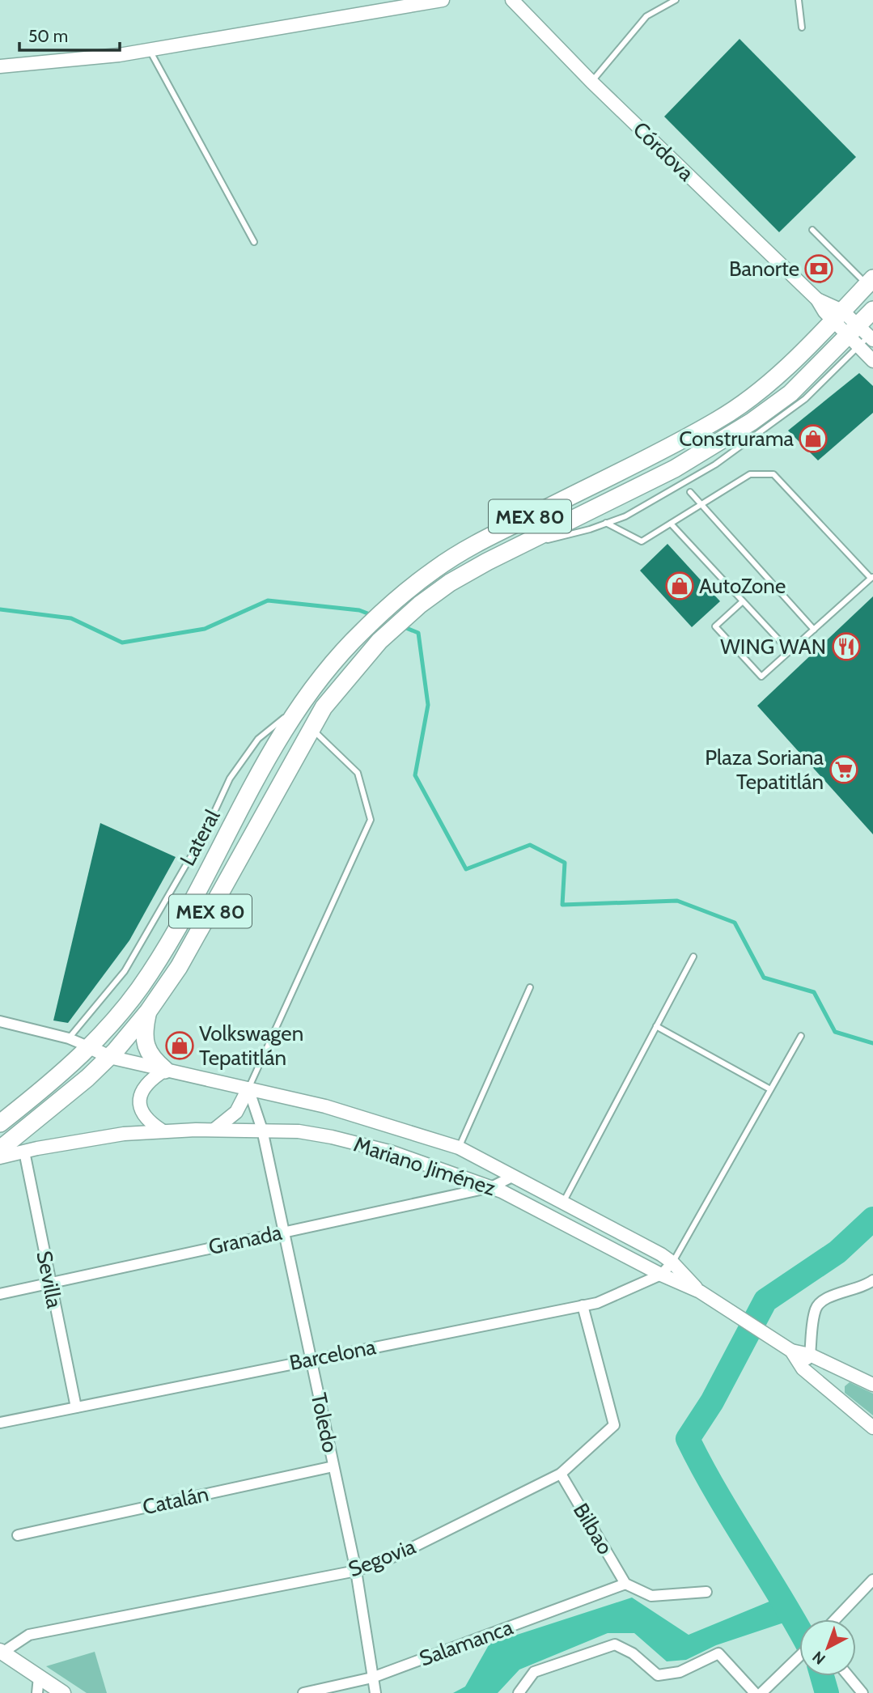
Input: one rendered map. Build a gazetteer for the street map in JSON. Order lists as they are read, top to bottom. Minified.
{"streets":{"main road":["MEX 80"],"street":["Córdova","Mariano Jiménez","Granada","Sevilla","Barcelona","Toledo","Catalán","Bilbao","Segovia","Salamanca"],"lane":["Lateral"]},"crossings":[["Córdova","MEX 80"],["MEX 80","Lateral"],["Mariano Jiménez","Granada"],["Mariano Jiménez","Sevilla"],["Mariano Jiménez","Barcelona"],["Mariano Jiménez","Toledo"],["Granada","Sevilla"],["Granada","Toledo"],["Sevilla","Barcelona"],["Barcelona","Toledo"],["Barcelona","Segovia"],["Toledo","Catalán"],["Toledo","Segovia"],["Toledo","Salamanca"],["Bilbao","Segovia"],["Bilbao","Salamanca"]],"places":{"bank":["Banorte"],"shop":["Construrama","AutoZone","Volkswagen Tepatitlán"],"restaurant":["WING WAN"],"supermarket":["Plaza Soriana Tepatitlán"]},"scale_bar":"50 m","north":"bottom left"}
